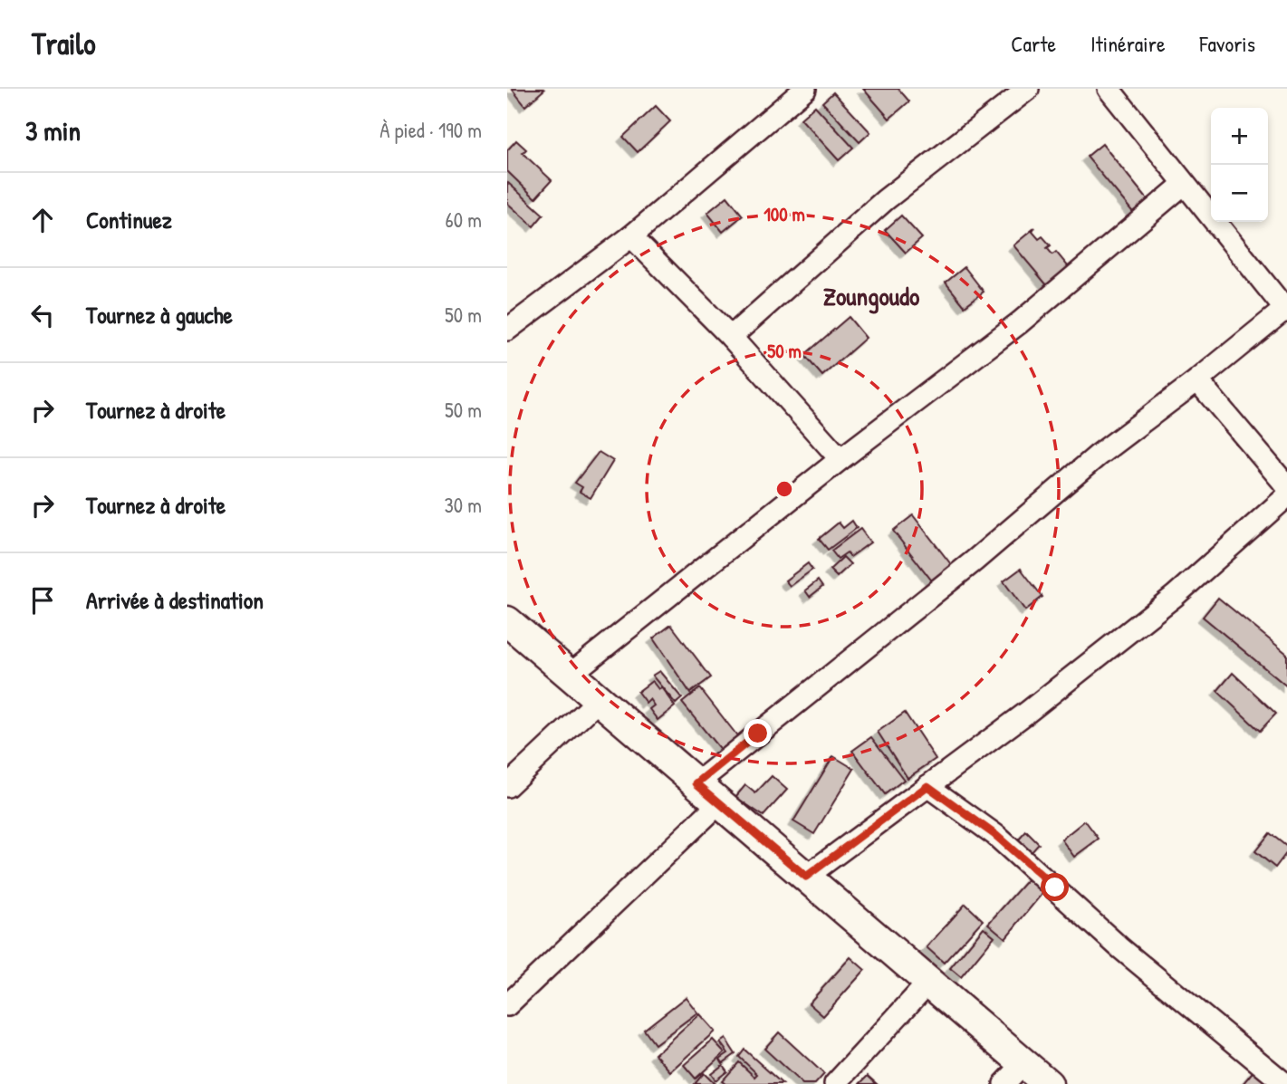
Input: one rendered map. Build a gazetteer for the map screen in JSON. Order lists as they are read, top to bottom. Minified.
{"districts":["Zoungoudo"],"page":{"header":"Trailo","nav":["Carte","Itinéraire","Favoris"],"heading":["3 min","À pied · 190 m"],"map_buttons":["+","−"],"list":[["Continuez","60 m"],["Tournez à gauche","50 m"],["Tournez à droite","50 m"],["Tournez à droite","30 m"],"Arrivée à destination"]},"rings":["100 m","50 m"]}
